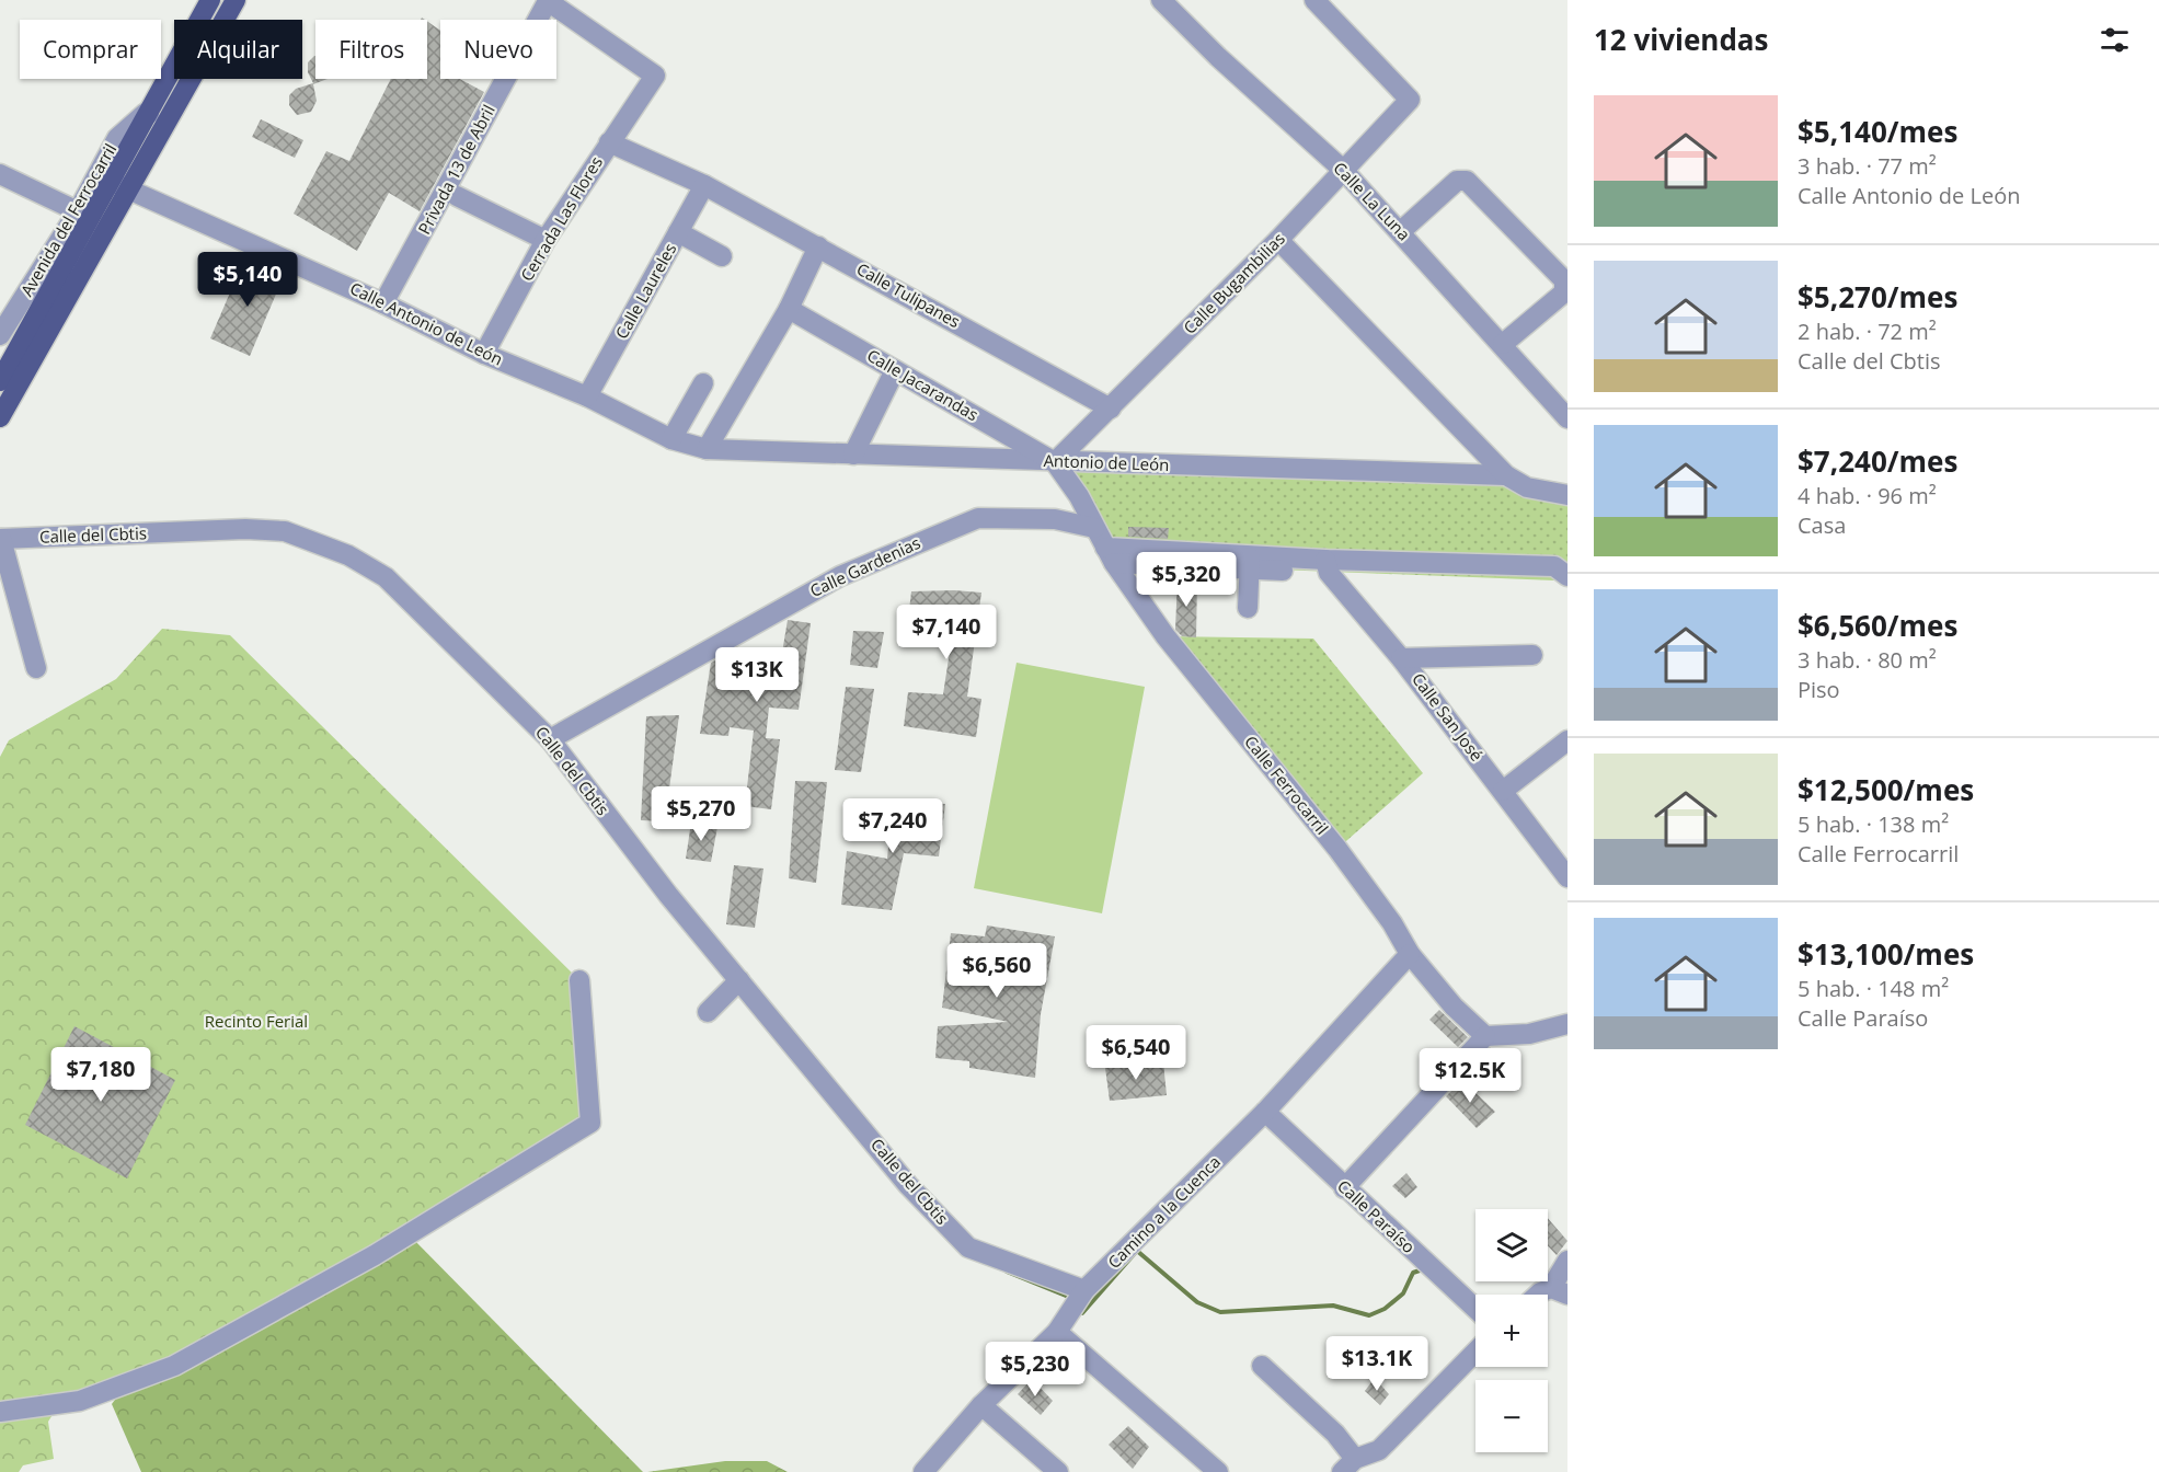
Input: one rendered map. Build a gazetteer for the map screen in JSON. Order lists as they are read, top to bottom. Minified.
{"streets":{"street":["Privada 13 de Abril","Calle La Luna","Cerrada Las Flores","Avenida del Ferrocarril","Calle Bugambilias","Calle Laureles","Calle Tulipanes","Calle Antonio de León","Calle Jacarandas","Antonio de León","Calle del Cbtis","Calle Gardenias","Calle San José","Calle Ferrocarril","Camino a la Cuenca","Calle Paraíso"]},"crossings":[["Privada 13 de Abril","Calle Antonio de León"],["Calle La Luna","Calle Bugambilias"],["Cerrada Las Flores","Calle Laureles"],["Cerrada Las Flores","Calle Tulipanes"],["Cerrada Las Flores","Calle Antonio de León"],["Calle Bugambilias","Calle Tulipanes"],["Calle Bugambilias","Calle Jacarandas"],["Calle Bugambilias","Antonio de León"],["Calle Bugambilias","Calle Ferrocarril"],["Calle Laureles","Calle Tulipanes"],["Calle Laureles","Calle Antonio de León"],["Calle Antonio de León","Antonio de León"],["Calle Jacarandas","Antonio de León"],["Calle Jacarandas","Calle Ferrocarril"],["Antonio de León","Calle Ferrocarril"],["Calle del Cbtis","Calle Gardenias"],["Calle del Cbtis","Camino a la Cuenca"],["Calle Gardenias","Calle Ferrocarril"],["Calle Ferrocarril","Camino a la Cuenca"],["Camino a la Cuenca","Calle Paraíso"]],"parks":["Recinto Ferial"],"page":{"heading":"12 viviendas","chip":["Comprar","Alquilar","Filtros","Nuevo"],"list":[{"name":"$5,140/mes","note":"3 hab. · 77 m² · Calle Antonio de León"},{"name":"$5,270/mes","note":"2 hab. · 72 m² · Calle del Cbtis"},{"name":"$7,240/mes","note":"4 hab. · 96 m² · Casa"},{"name":"$6,560/mes","note":"3 hab. · 80 m² · Piso"},{"name":"$12,500/mes","note":"5 hab. · 138 m² · Calle Ferrocarril"},{"name":"$13,100/mes","note":"5 hab. · 148 m² · Calle Paraíso"}],"price":["$5,140","$5,320","$7,140","$13K","$5,270","$7,240","$6,560","$6,540","$7,180","$12.5K","$13.1K","$5,230"],"map_buttons":["+","−"]}}
